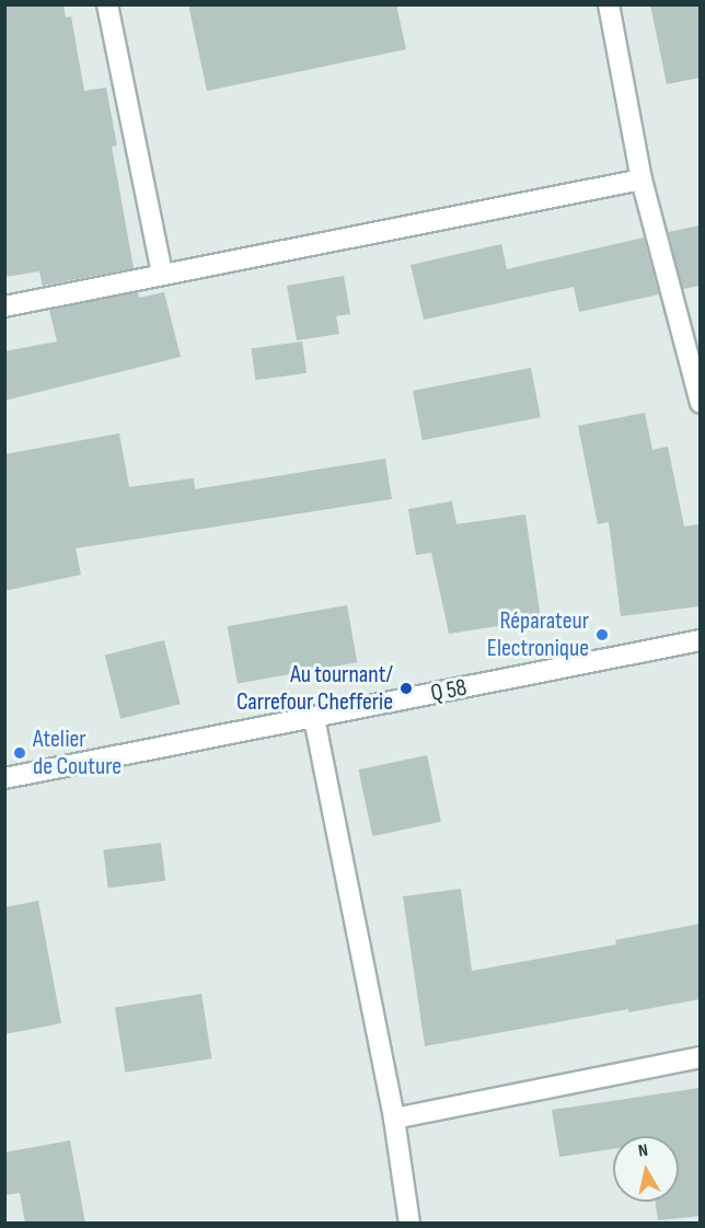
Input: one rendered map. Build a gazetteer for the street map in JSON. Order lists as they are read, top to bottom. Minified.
{"streets":{"street":["Q 58"]},"places":["Réparateur Electronique","Au tournant/ Carrefour Chefferie","Atelier de Couture"],"north":"top"}
